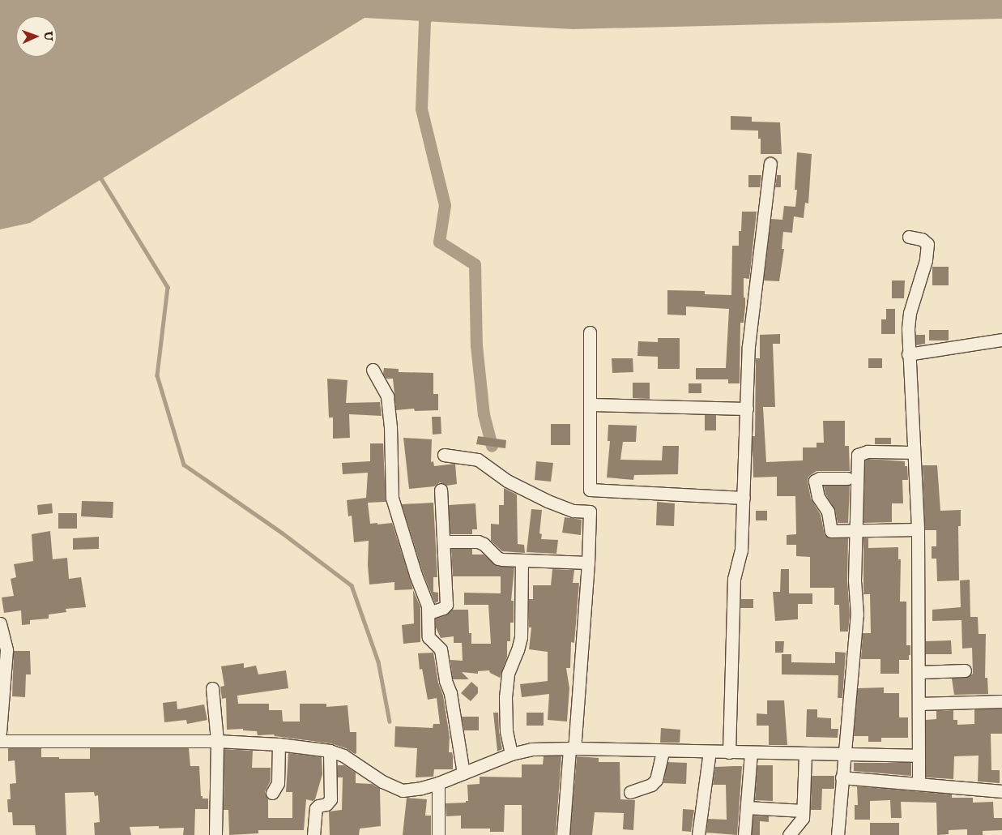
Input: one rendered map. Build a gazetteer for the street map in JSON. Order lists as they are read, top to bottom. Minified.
{"north":"right"}
